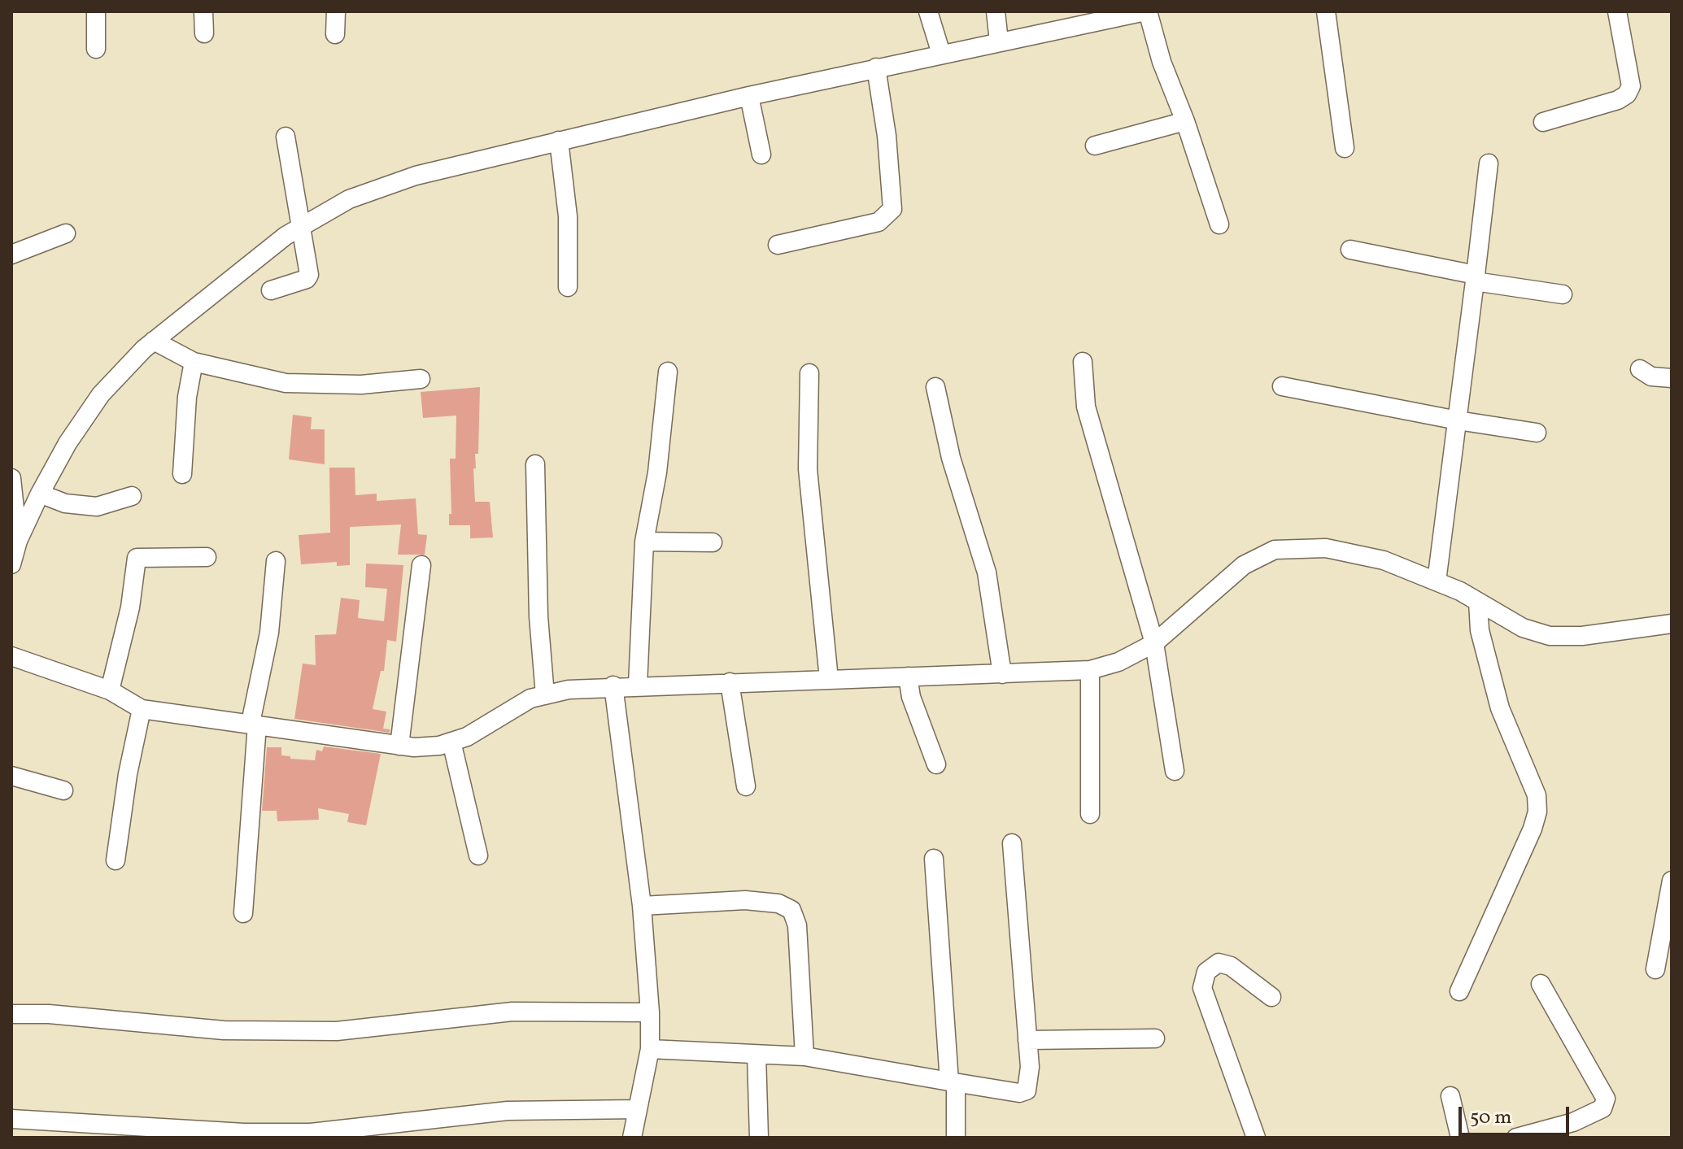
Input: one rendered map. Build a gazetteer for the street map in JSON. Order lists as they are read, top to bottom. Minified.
{"scale_bar":"50 m"}
